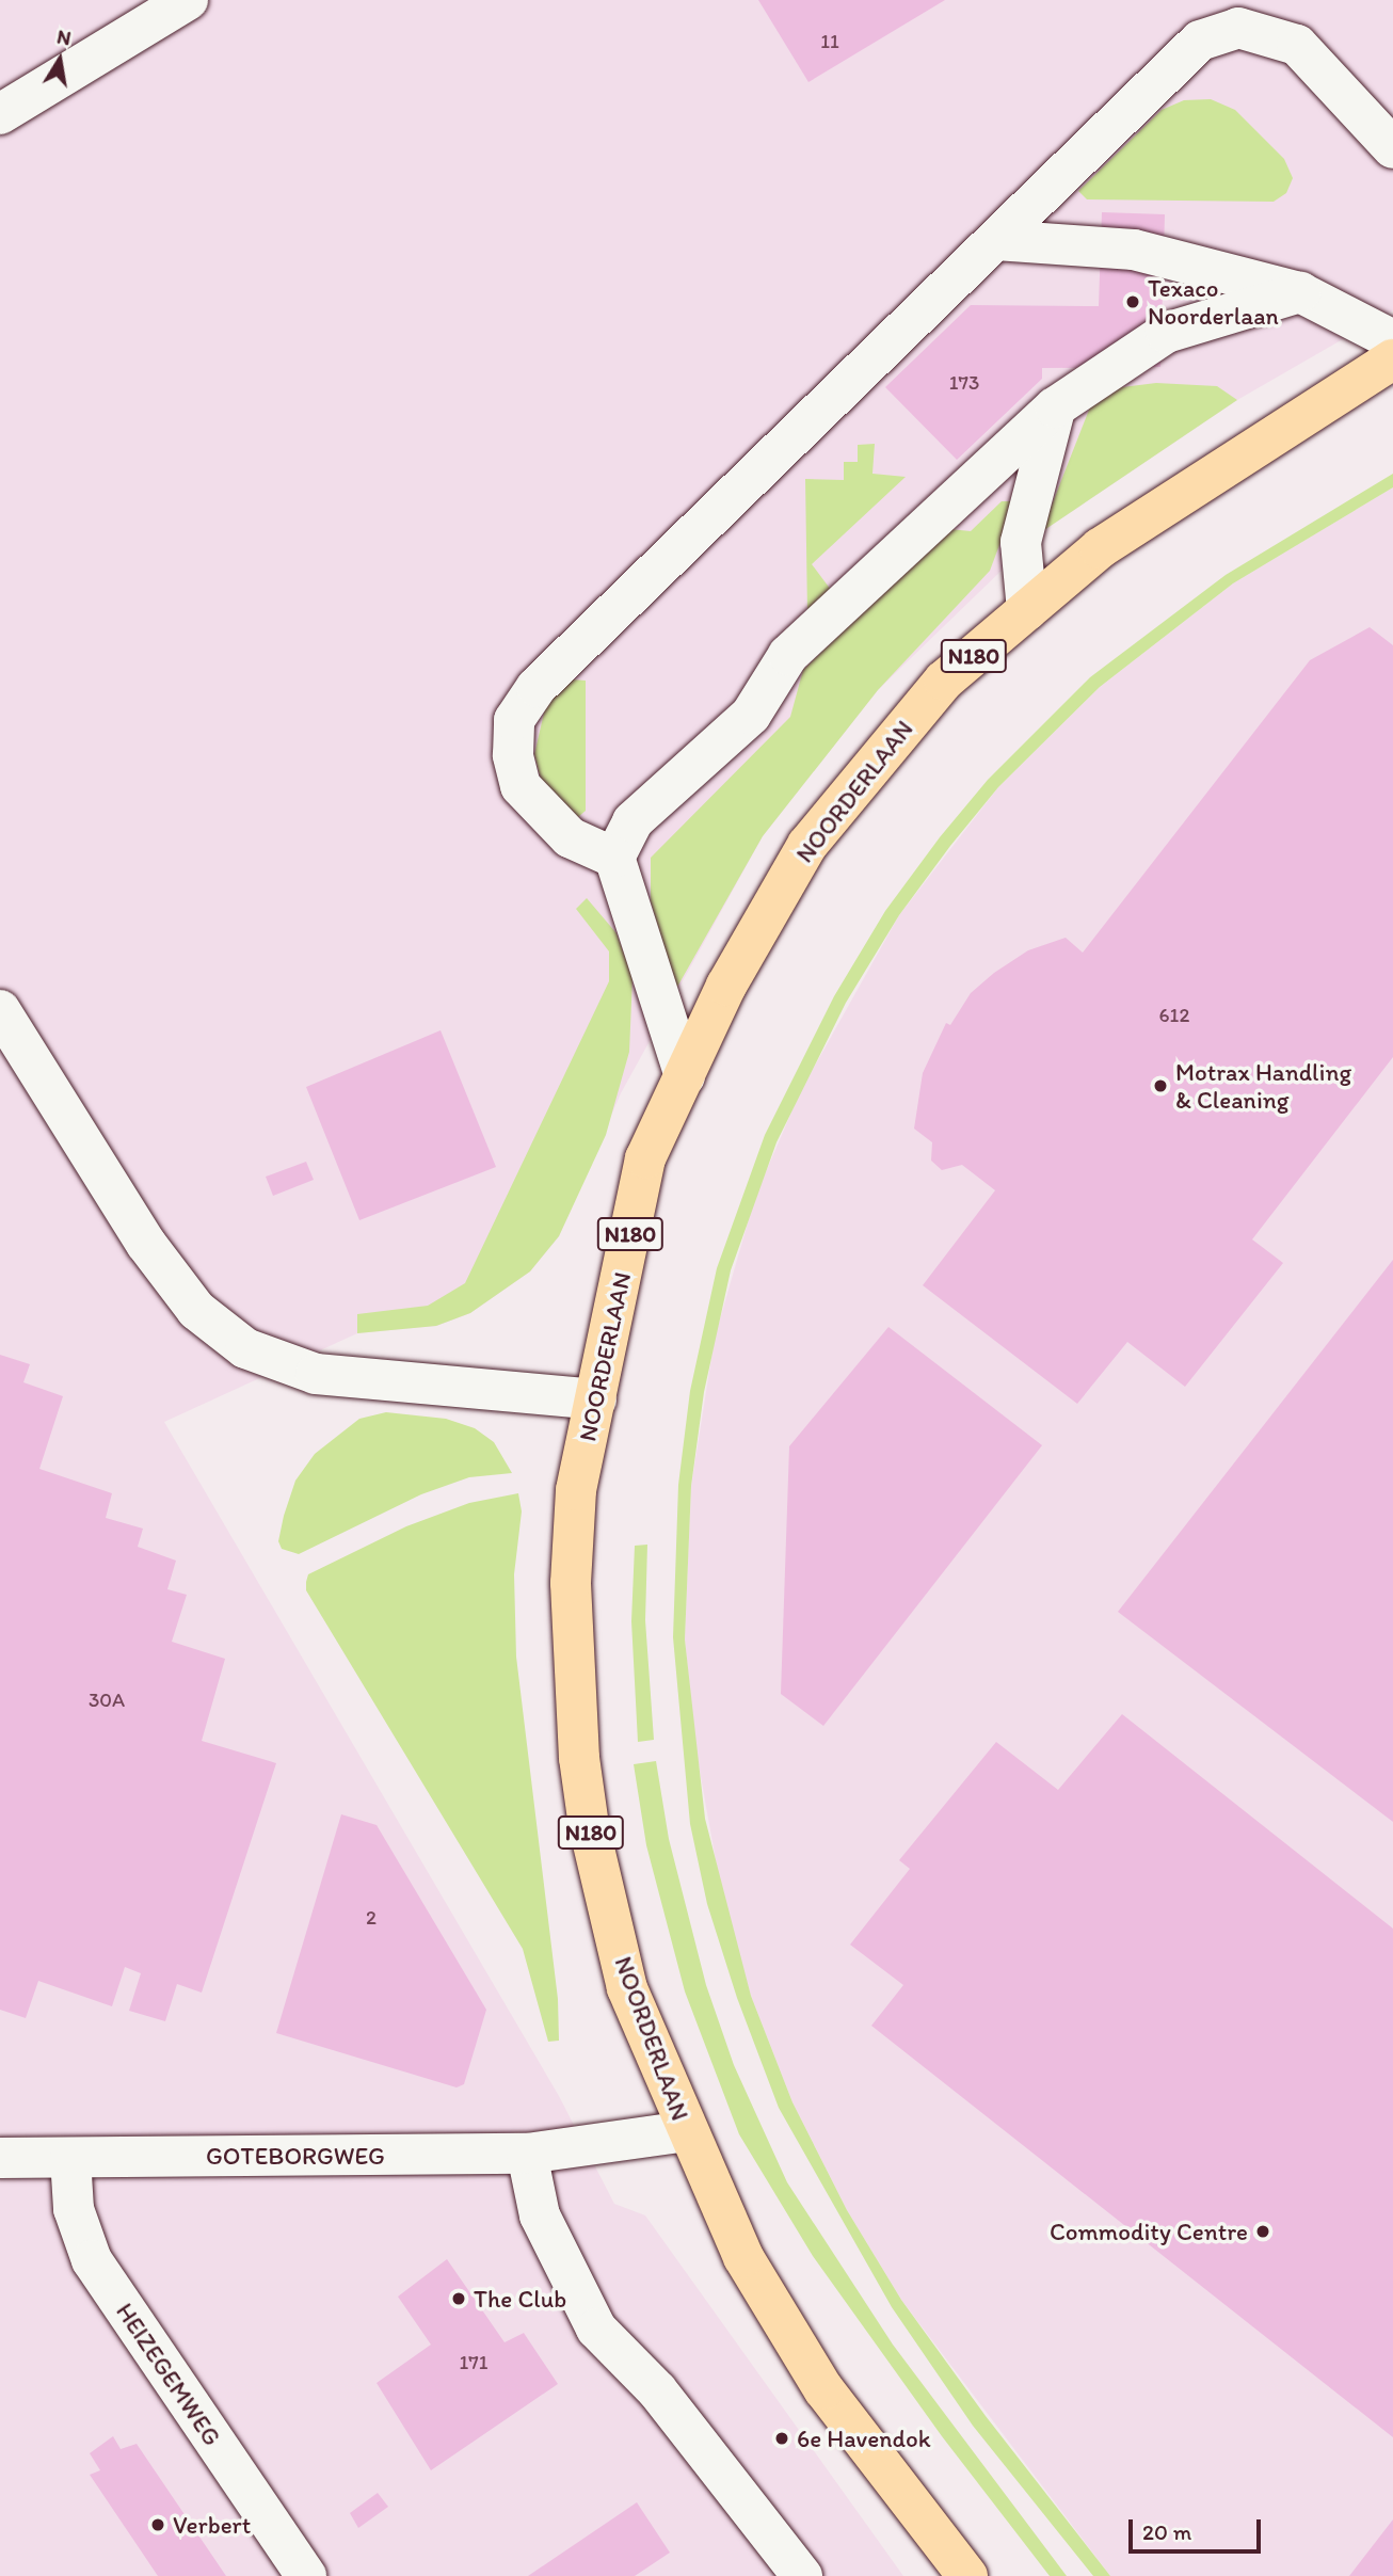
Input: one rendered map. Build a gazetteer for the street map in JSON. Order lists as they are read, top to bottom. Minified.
{"streets":{"main road":["N180","NOORDERLAAN"],"street":["GOTEBORGWEG","HEIZEGEMWEG"]},"crossings":[["NOORDERLAAN","GOTEBORGWEG"],["GOTEBORGWEG","HEIZEGEMWEG"]],"places":["Texaco Noorderlaan","Motrax Handling & Cleaning","Commodity Centre","The Club","6e Havendok","Verbert"],"house_numbers":["11","173","612","30A","2","171"],"scale_bar":"20 m","north":"top"}
